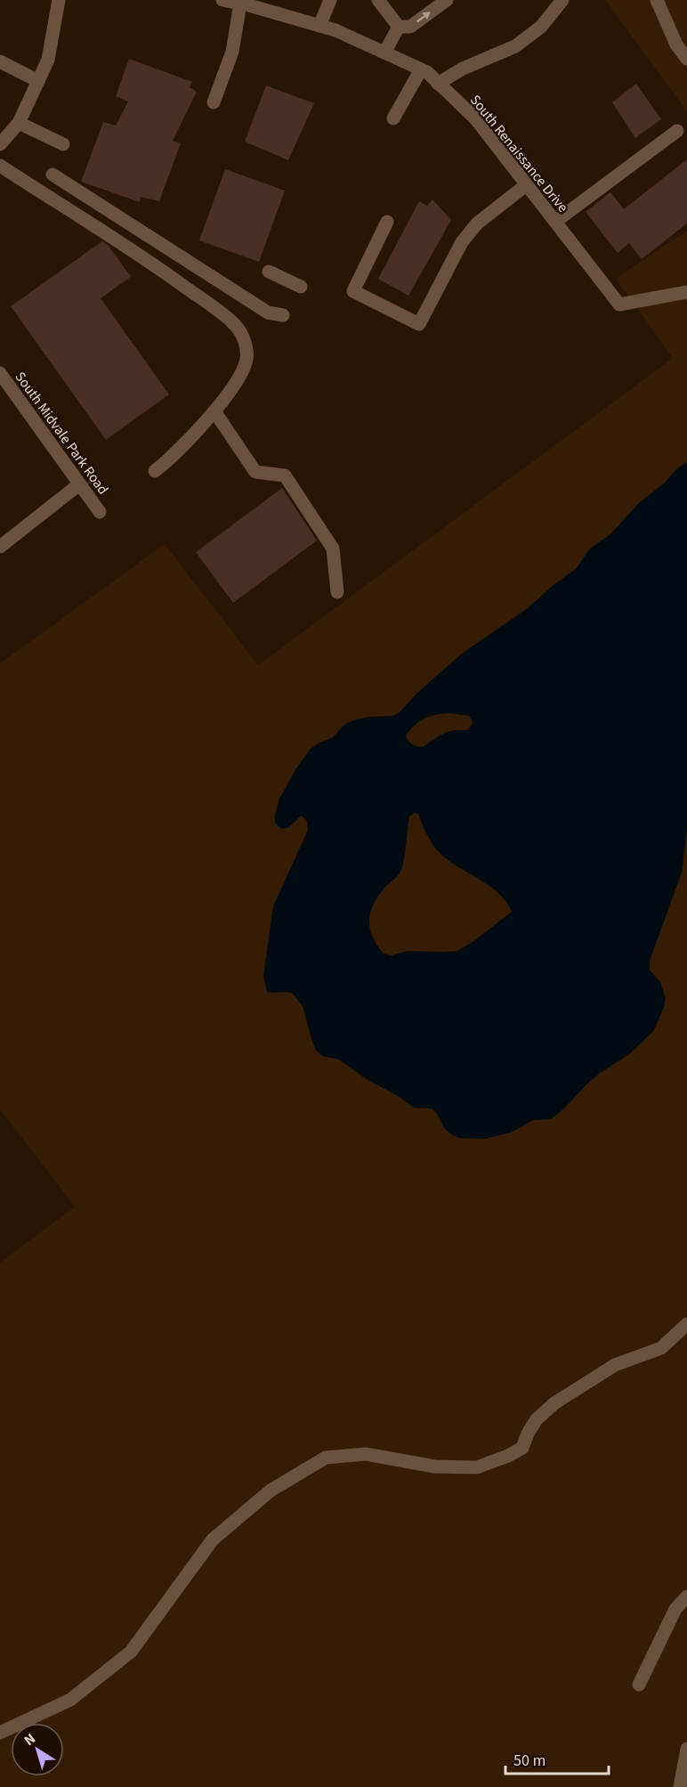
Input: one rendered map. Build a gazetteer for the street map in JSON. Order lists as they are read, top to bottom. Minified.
{"streets":{"street":["South Renaissance Drive","South Midvale Park Road"]},"scale_bar":"50 m","north":"top left"}
